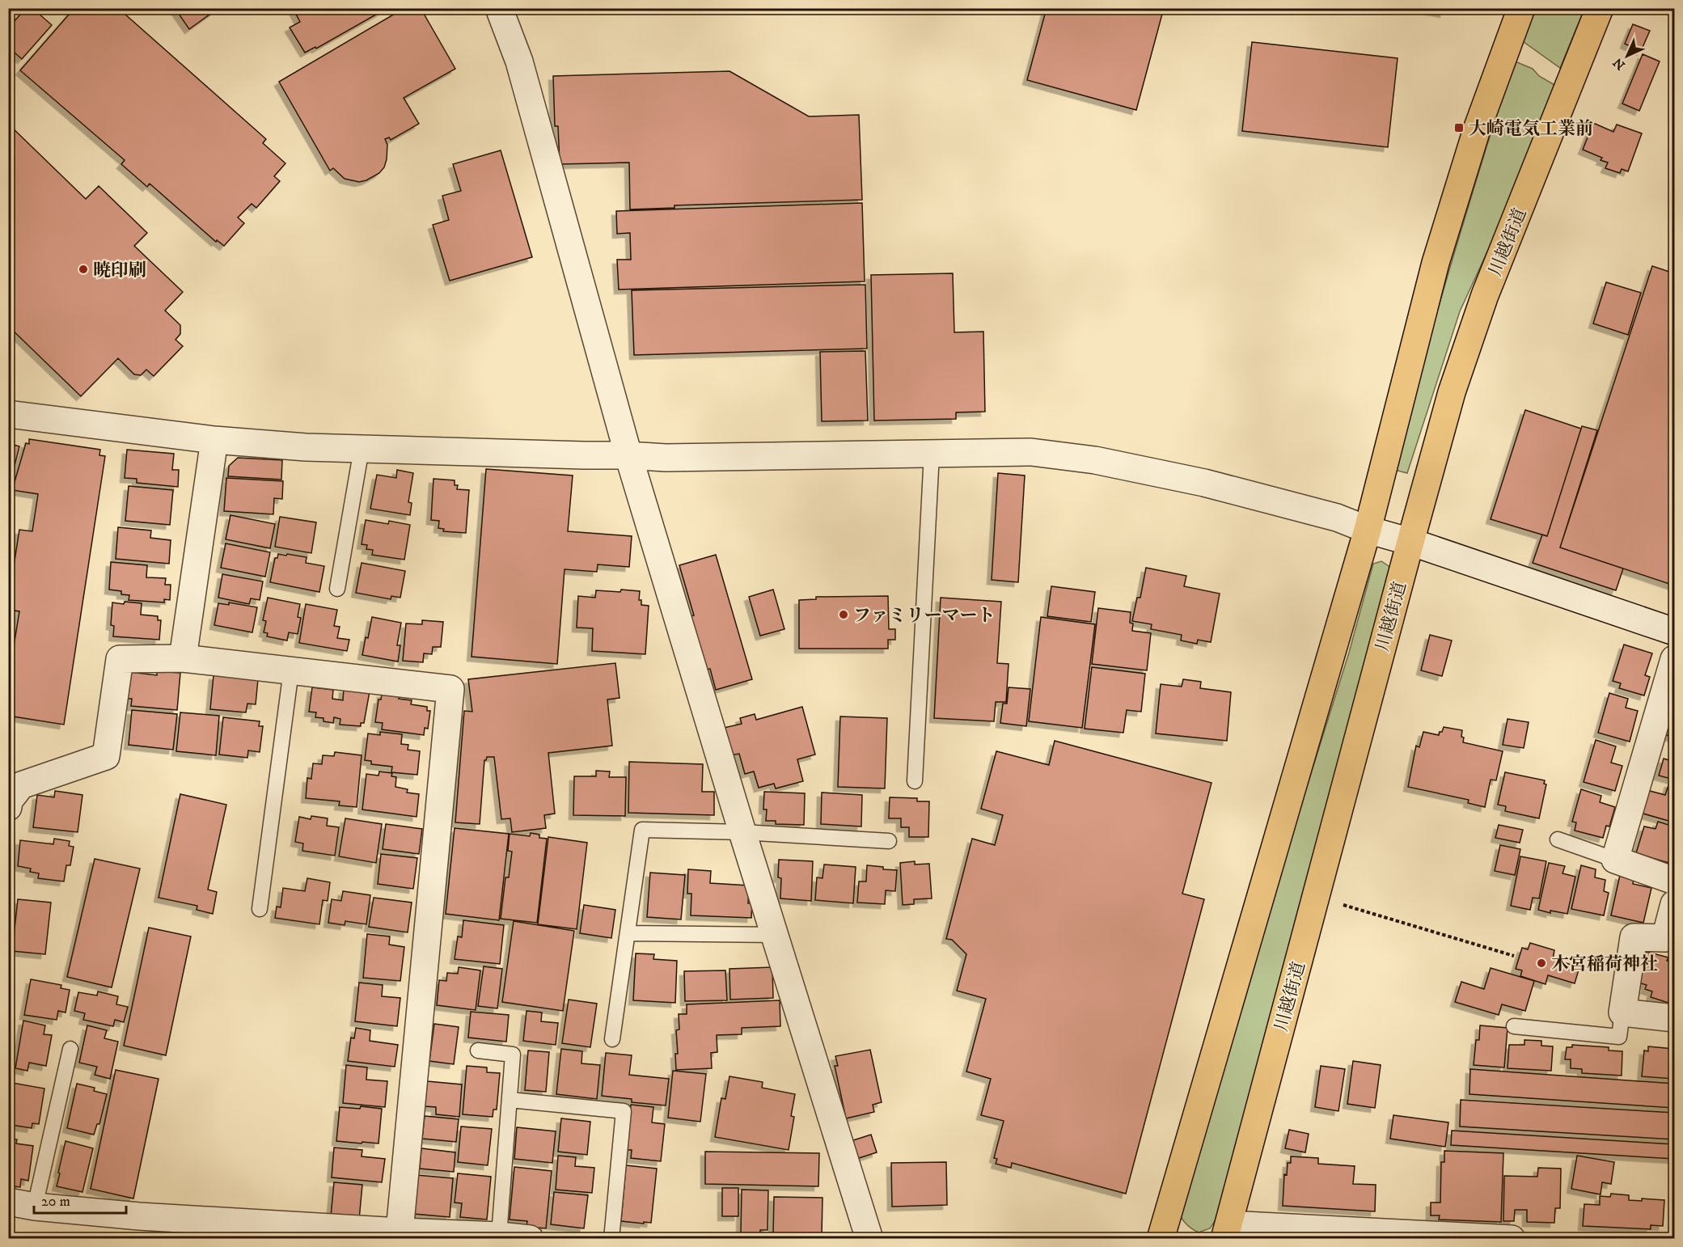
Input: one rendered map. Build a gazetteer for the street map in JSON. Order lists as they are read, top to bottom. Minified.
{"streets":{"highway":["川越街道"]},"places":{"transit":["大崎電気工業前"],"other":["暁印刷","ファミリーマート","木宮稲荷神社"]},"scale_bar":"20 m","north":"bottom left"}
